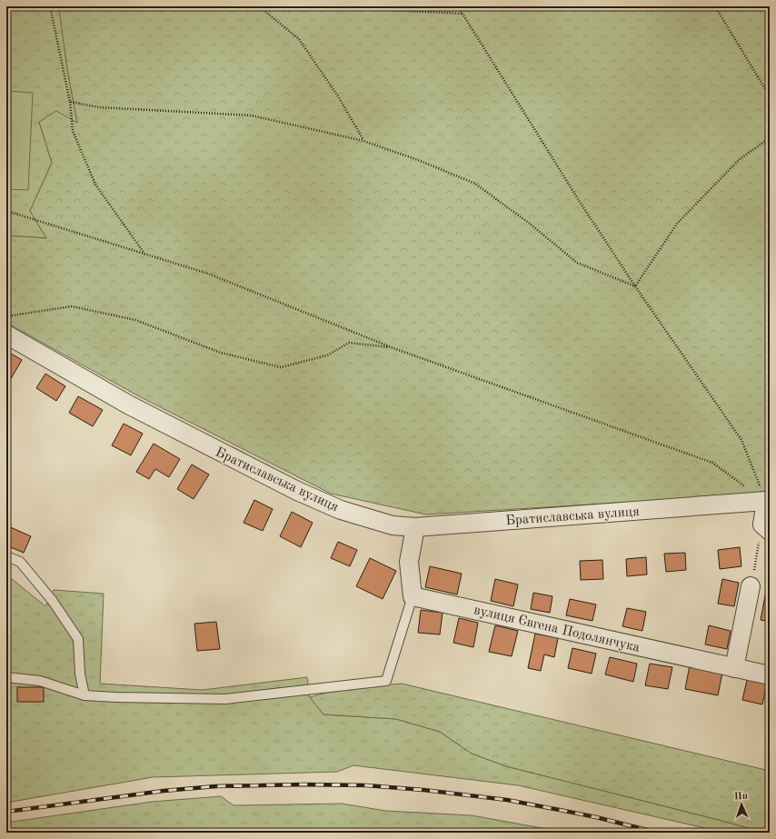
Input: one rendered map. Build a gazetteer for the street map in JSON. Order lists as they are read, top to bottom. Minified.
{"streets":{"street":["Братиславська вулиця","вулиця Євгена Подолянчука"]},"north":"top"}
